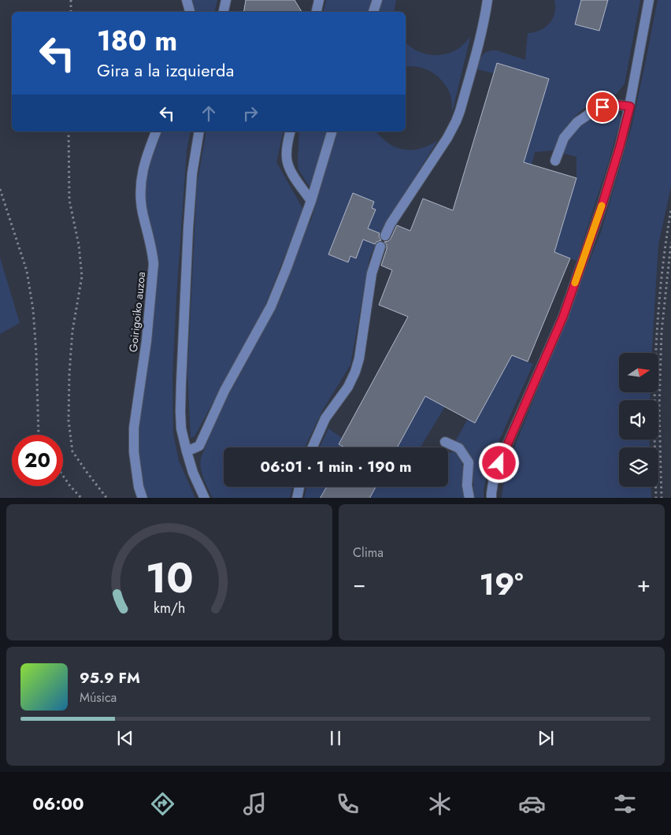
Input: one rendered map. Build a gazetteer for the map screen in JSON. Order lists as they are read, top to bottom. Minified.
{"streets":{"street":["Goirigoiko auzoa"]},"north":"right","page":{"turn":["180 m","Gira a la izquierda"],"limit":"20","trip":"06:01 · 1 min · 190 m","tile":"Clima","heat":["−","19°","+"],"song":["95.9 FM","Música"],"tabs":"06:00","gauge":["10","km/h"]}}
